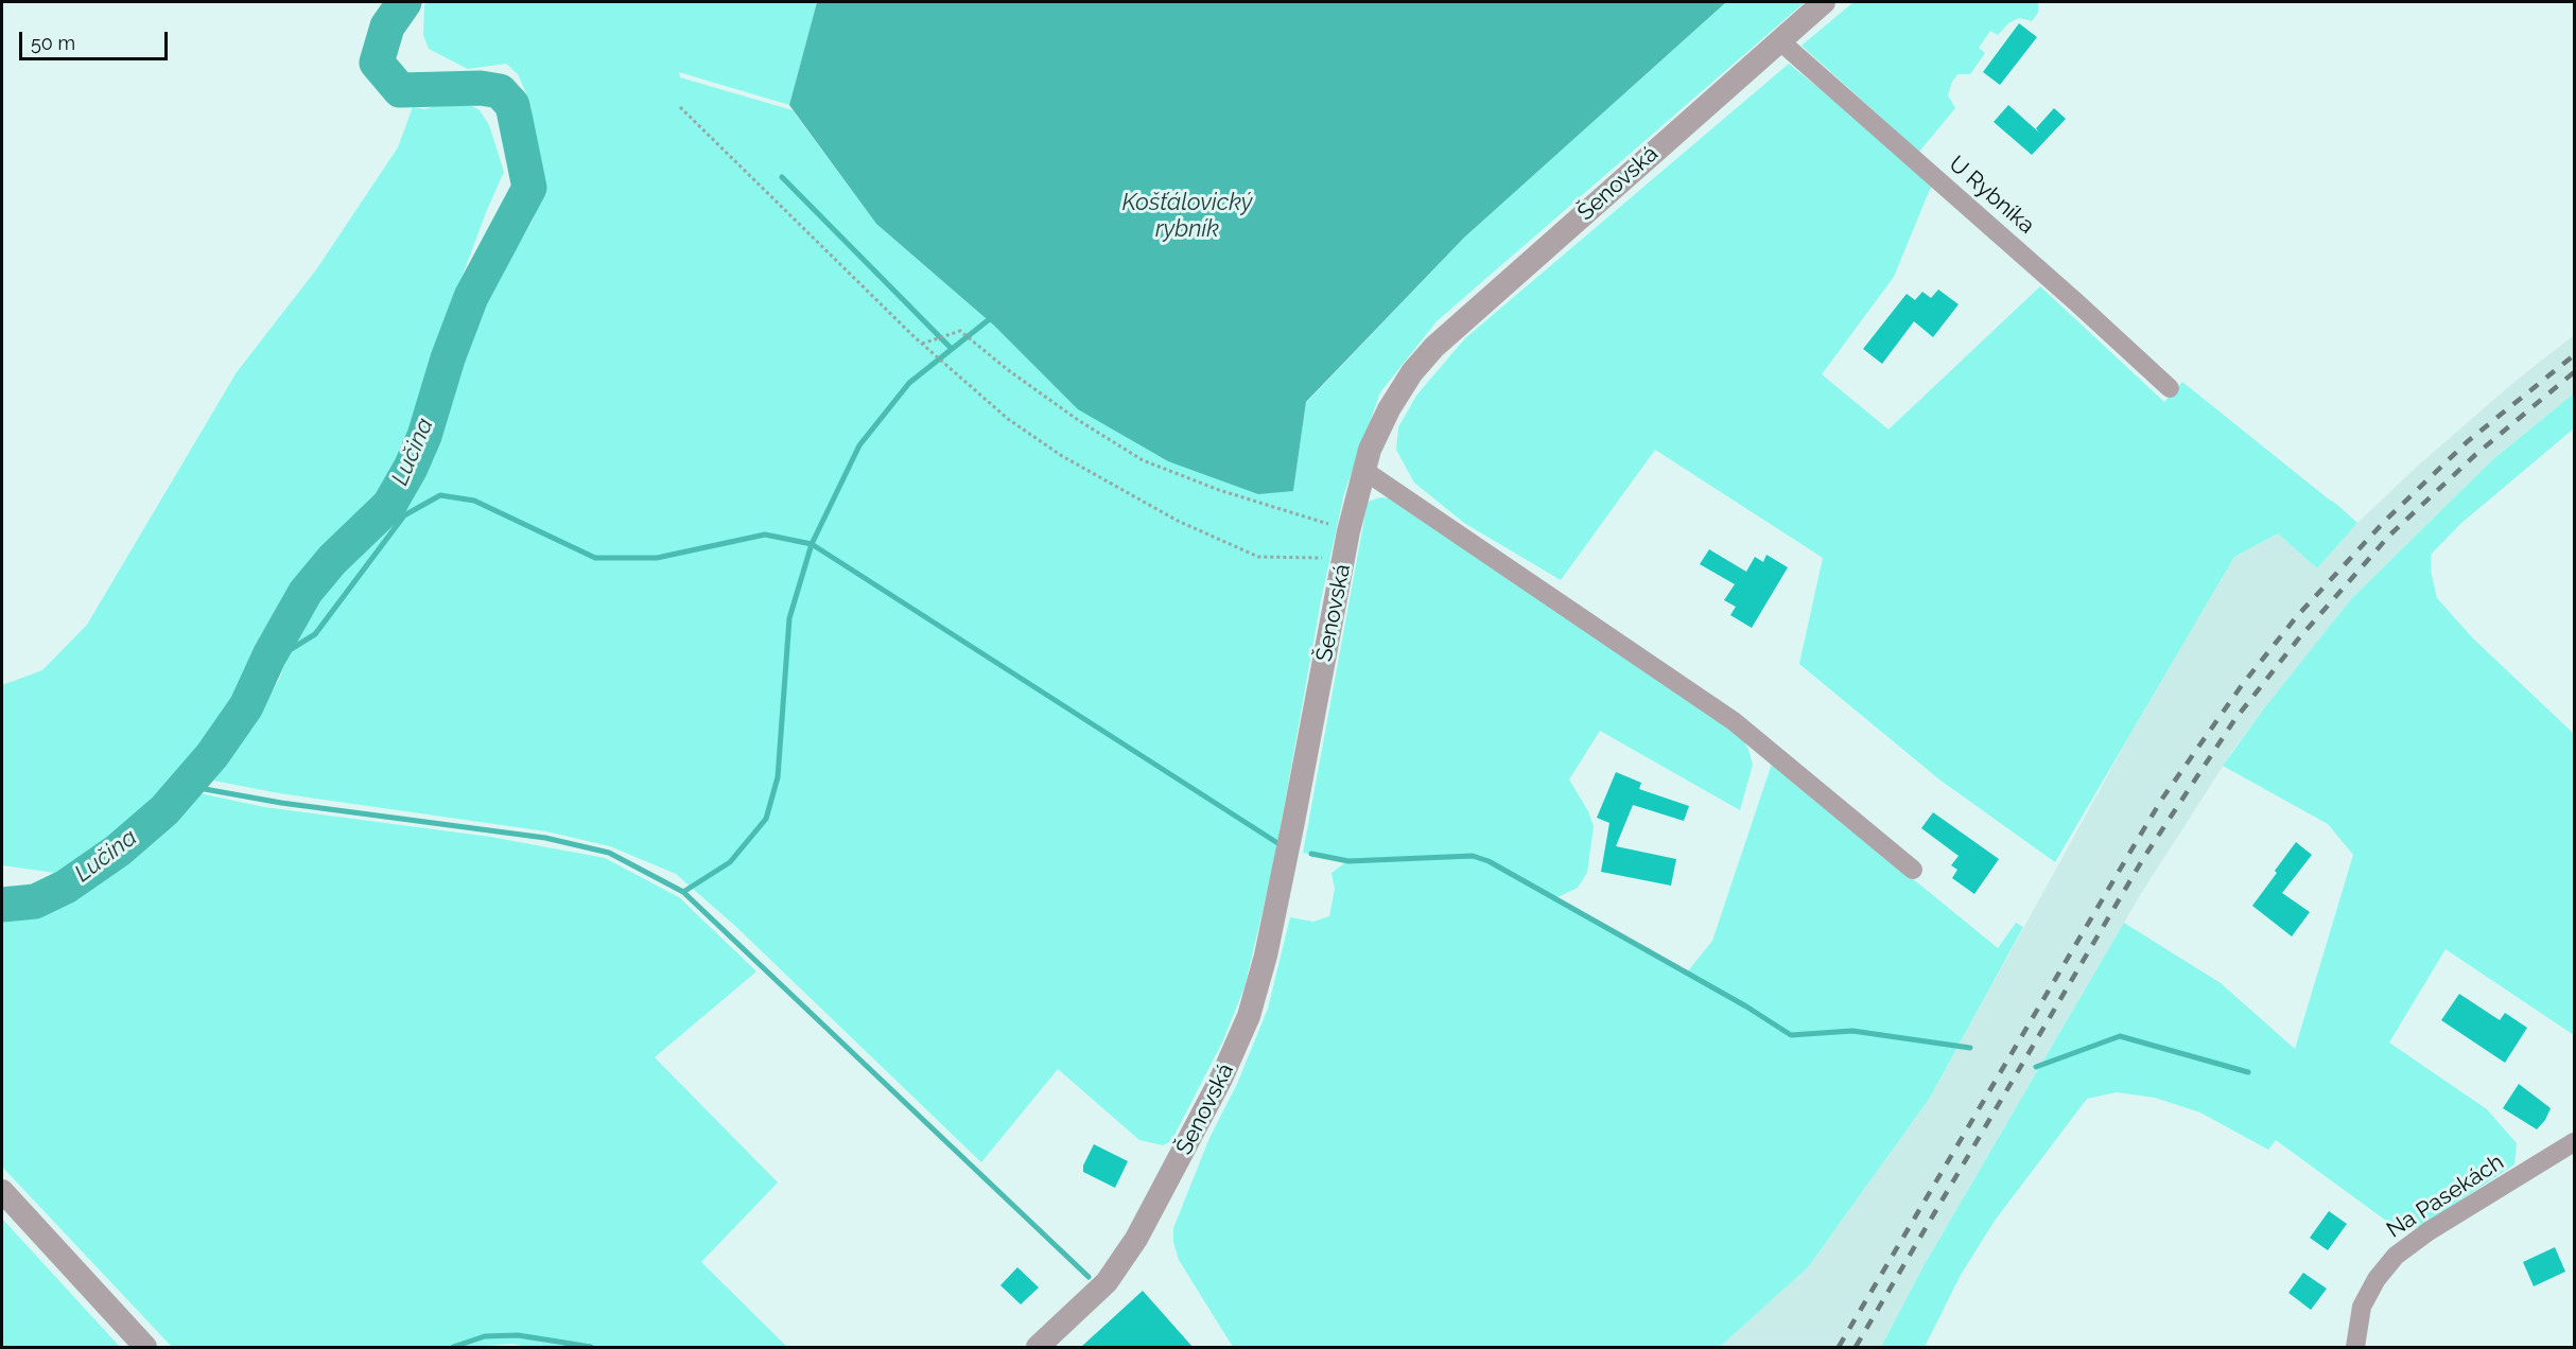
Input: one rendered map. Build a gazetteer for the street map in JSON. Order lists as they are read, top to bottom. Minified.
{"streets":{"street":["Šenovská","U Rybníka","Na Pasekách"]},"crossings":[["Šenovská","U Rybníka"]],"water":["Košťálovický rybník","Lučina"],"scale_bar":"50 m"}
